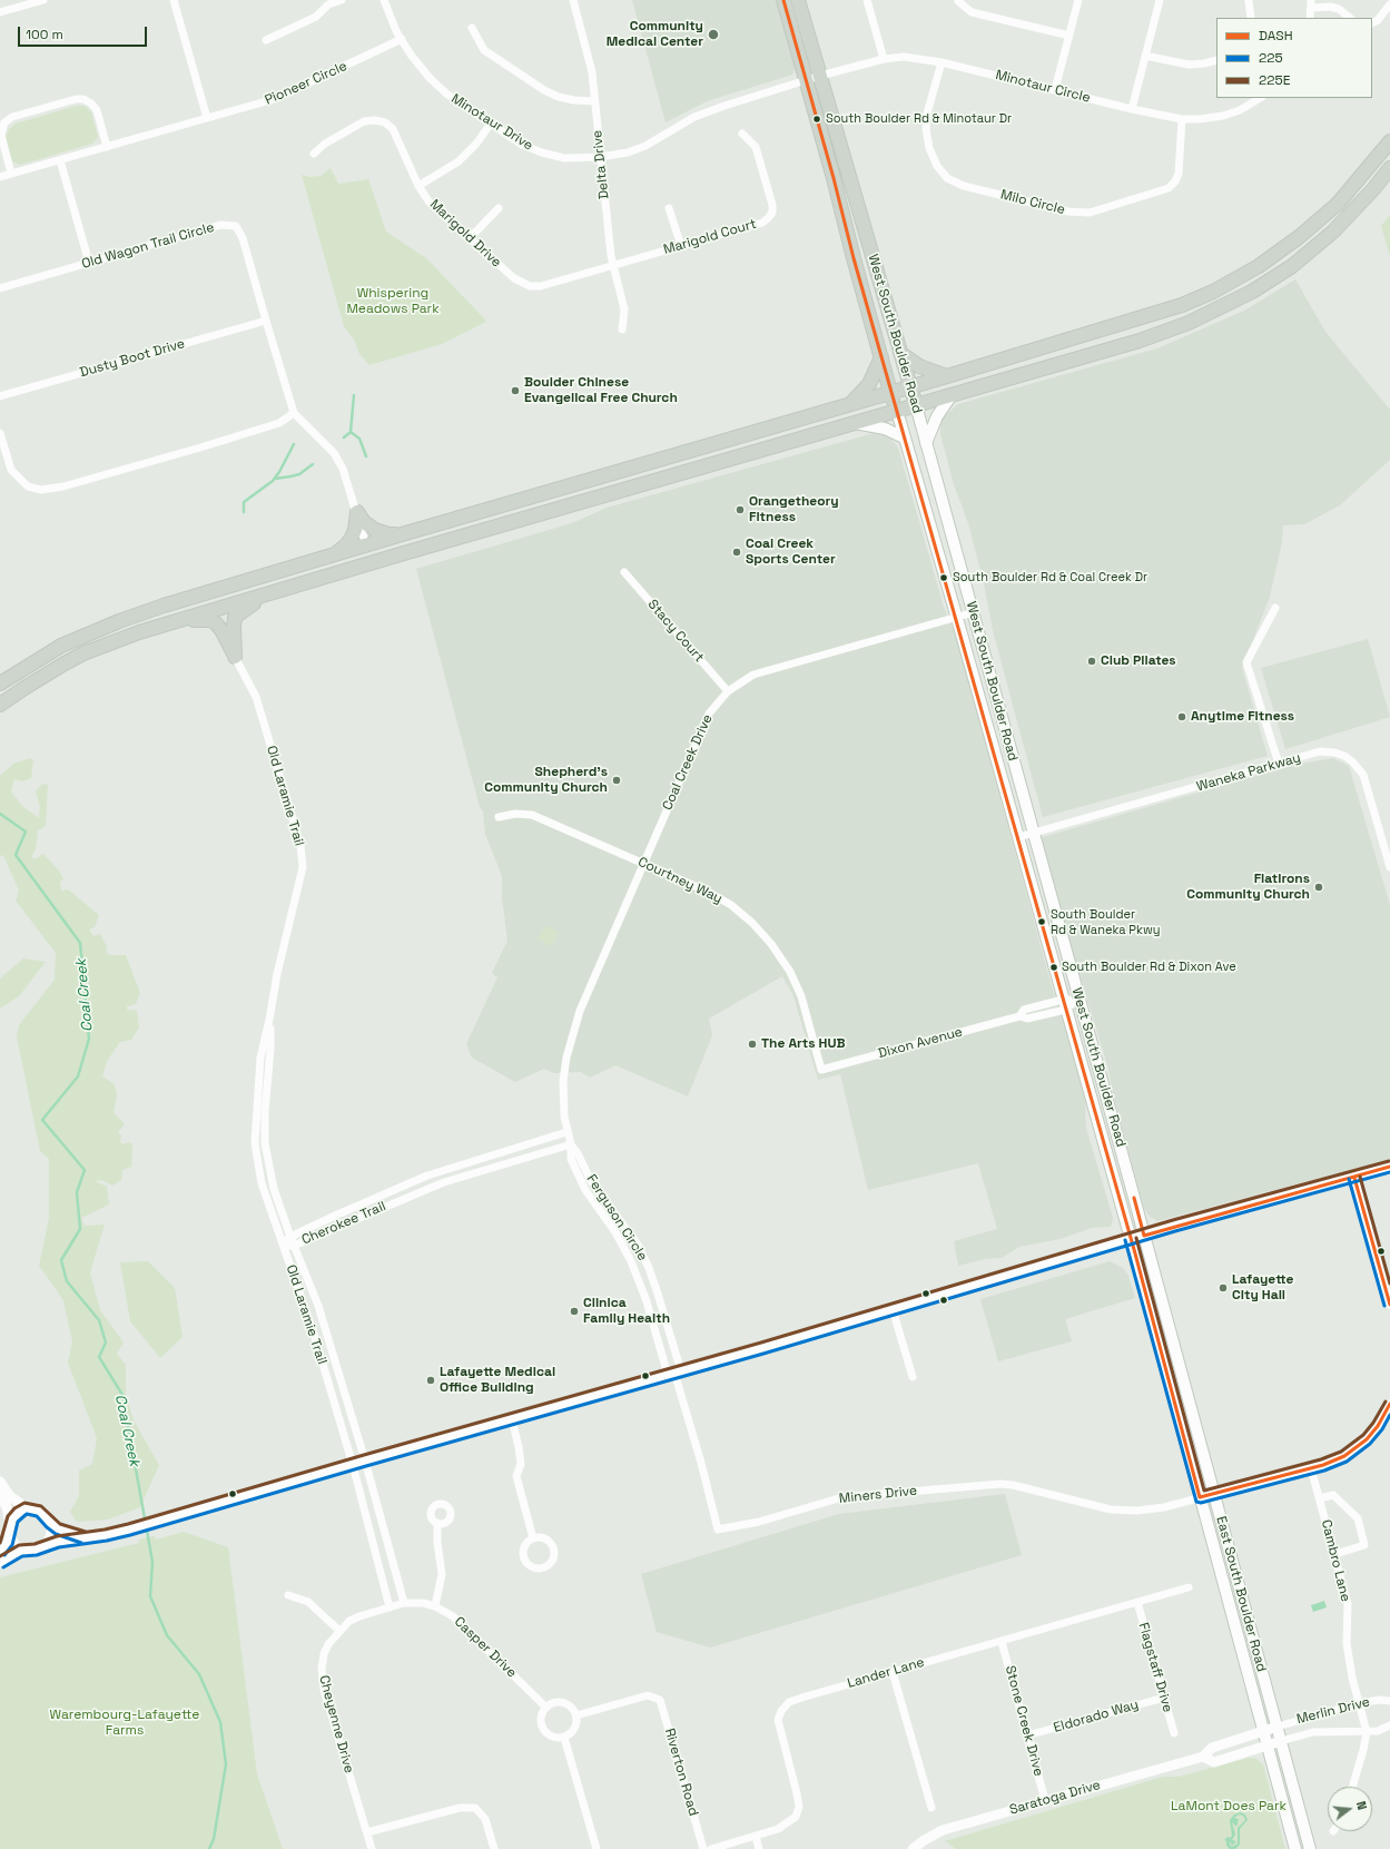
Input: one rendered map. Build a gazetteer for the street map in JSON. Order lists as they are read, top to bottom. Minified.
{"streets":{"main road":["West South Boulder Road","East South Boulder Road"],"street":["Pioneer Circle","Minotaur Circle","Minotaur Drive","Delta Drive","Milo Circle","Marigold Drive","Marigold Court","Old Wagon Trail Circle","Dusty Boot Drive","Stacy Court","Coal Creek Drive","Waneka Parkway","Old Laramie Trail","Courtney Way","Dixon Avenue","Ferguson Circle","Cherokee Trail","Miners Drive","Cambro Lane","Casper Drive","Flagstaff Drive","Lander Lane","Merlin Drive","Eldorado Way","Stone Creek Drive","Cheyenne Drive","Riverton Road","Saratoga Drive"]},"crossings":[["Pioneer Circle","Minotaur Drive"],["Minotaur Circle","Minotaur Drive"],["Minotaur Circle","Milo Circle"],["Minotaur Circle","West South Boulder Road"],["Minotaur Drive","Delta Drive"],["Minotaur Drive","West South Boulder Road"],["Delta Drive","Marigold Drive"],["Delta Drive","Marigold Court"],["Marigold Drive","Marigold Court"],["Old Wagon Trail Circle","Dusty Boot Drive"],["West South Boulder Road","Coal Creek Drive"],["West South Boulder Road","Waneka Parkway"],["West South Boulder Road","Dixon Avenue"],["West South Boulder Road","East South Boulder Road"],["Stacy Court","Coal Creek Drive"],["Coal Creek Drive","Courtney Way"],["Coal Creek Drive","Ferguson Circle"],["Old Laramie Trail","Cherokee Trail"],["Old Laramie Trail","Casper Drive"],["Old Laramie Trail","Cheyenne Drive"],["Courtney Way","Dixon Avenue"],["Ferguson Circle","Cherokee Trail"],["Ferguson Circle","Miners Drive"],["Miners Drive","East South Boulder Road"],["Cambro Lane","Merlin Drive"],["East South Boulder Road","Merlin Drive"],["East South Boulder Road","Saratoga Drive"],["Casper Drive","Cheyenne Drive"],["Casper Drive","Riverton Road"],["Flagstaff Drive","Lander Lane"],["Flagstaff Drive","Eldorado Way"],["Lander Lane","Stone Creek Drive"],["Merlin Drive","Saratoga Drive"],["Eldorado Way","Stone Creek Drive"],["Stone Creek Drive","Saratoga Drive"]],"water":["Coal Creek"],"parks":["Whispering Meadows Park","Warembourg-Lafayette Farms","LaMont Does Park"],"places":["Community Medical Center","South Boulder Rd & Minotaur Dr","Boulder Chinese Evangelical Free Church","Orangetheory Fitness","Coal Creek Sports Center","South Boulder Rd & Coal Creek Dr","Club Pilates","Anytime Fitness","Shepherd's Community Church","Flatirons Community Church","South Boulder Rd & Waneka Pkwy","South Boulder Rd & Dixon Ave","The Arts HUB","Lafayette City Hall","Clinica Family Health","Lafayette Medical Office Building"],"lines":["transit line DASH","transit line 225E","transit line 225"],"legend":["DASH","225","225E"],"scale_bar":"100 m","north":"right"}
